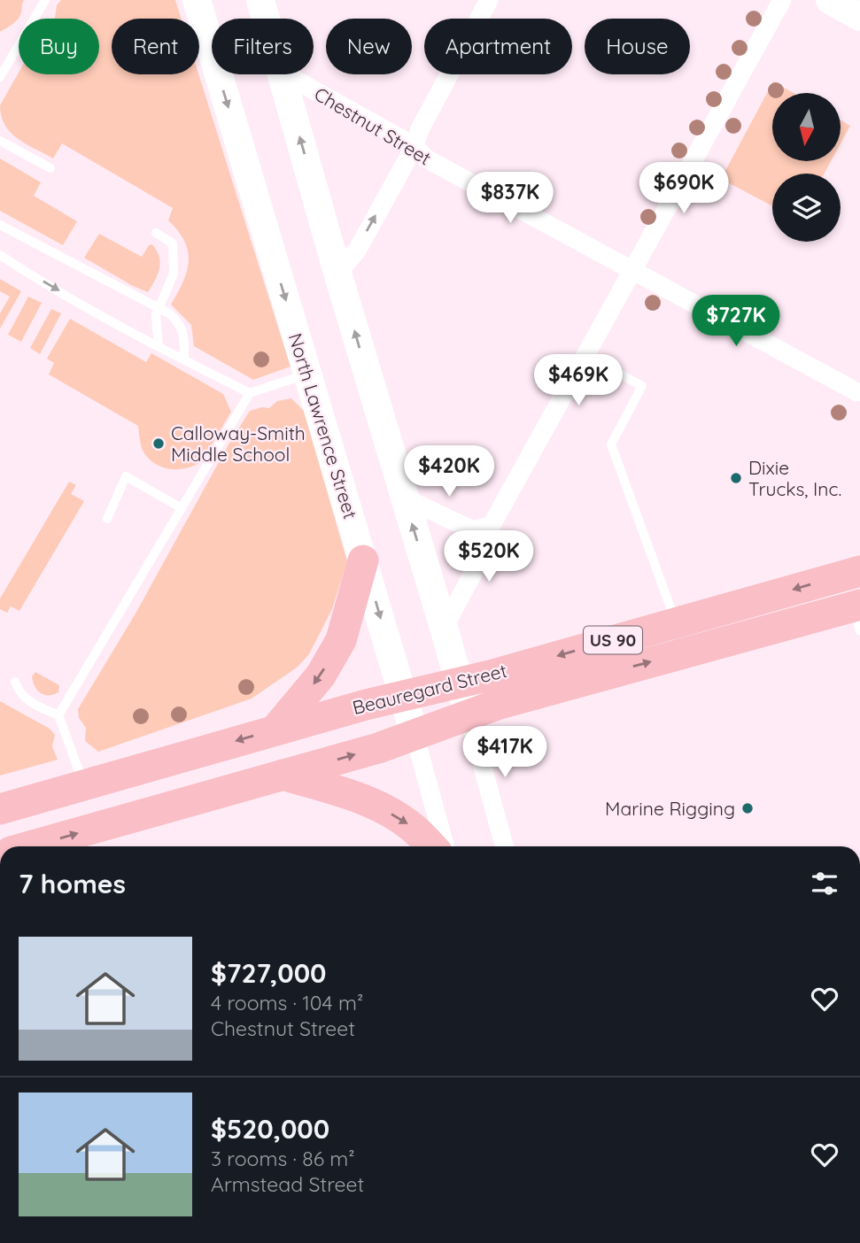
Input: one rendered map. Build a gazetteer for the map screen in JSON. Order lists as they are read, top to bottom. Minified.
{"streets":{"main road":["US 90","Beauregard Street"],"street":["Chestnut Street","North Lawrence Street"]},"crossings":[["North Lawrence Street","Beauregard Street"]],"places":["Calloway-Smith Middle School","Dixie Trucks, Inc.","Marine Rigging"],"north":"bottom","page":{"chip":["Buy","Rent","Filters","New","Apartment","House"],"price":["$690K","$837K","$727K","$469K","$420K","$520K","$417K"],"heading":"7 homes","list":[{"name":"$727,000","note":"4 rooms · 104 m² · Chestnut Street"},{"name":"$520,000","note":"3 rooms · 86 m² · Armstead Street"}]}}
